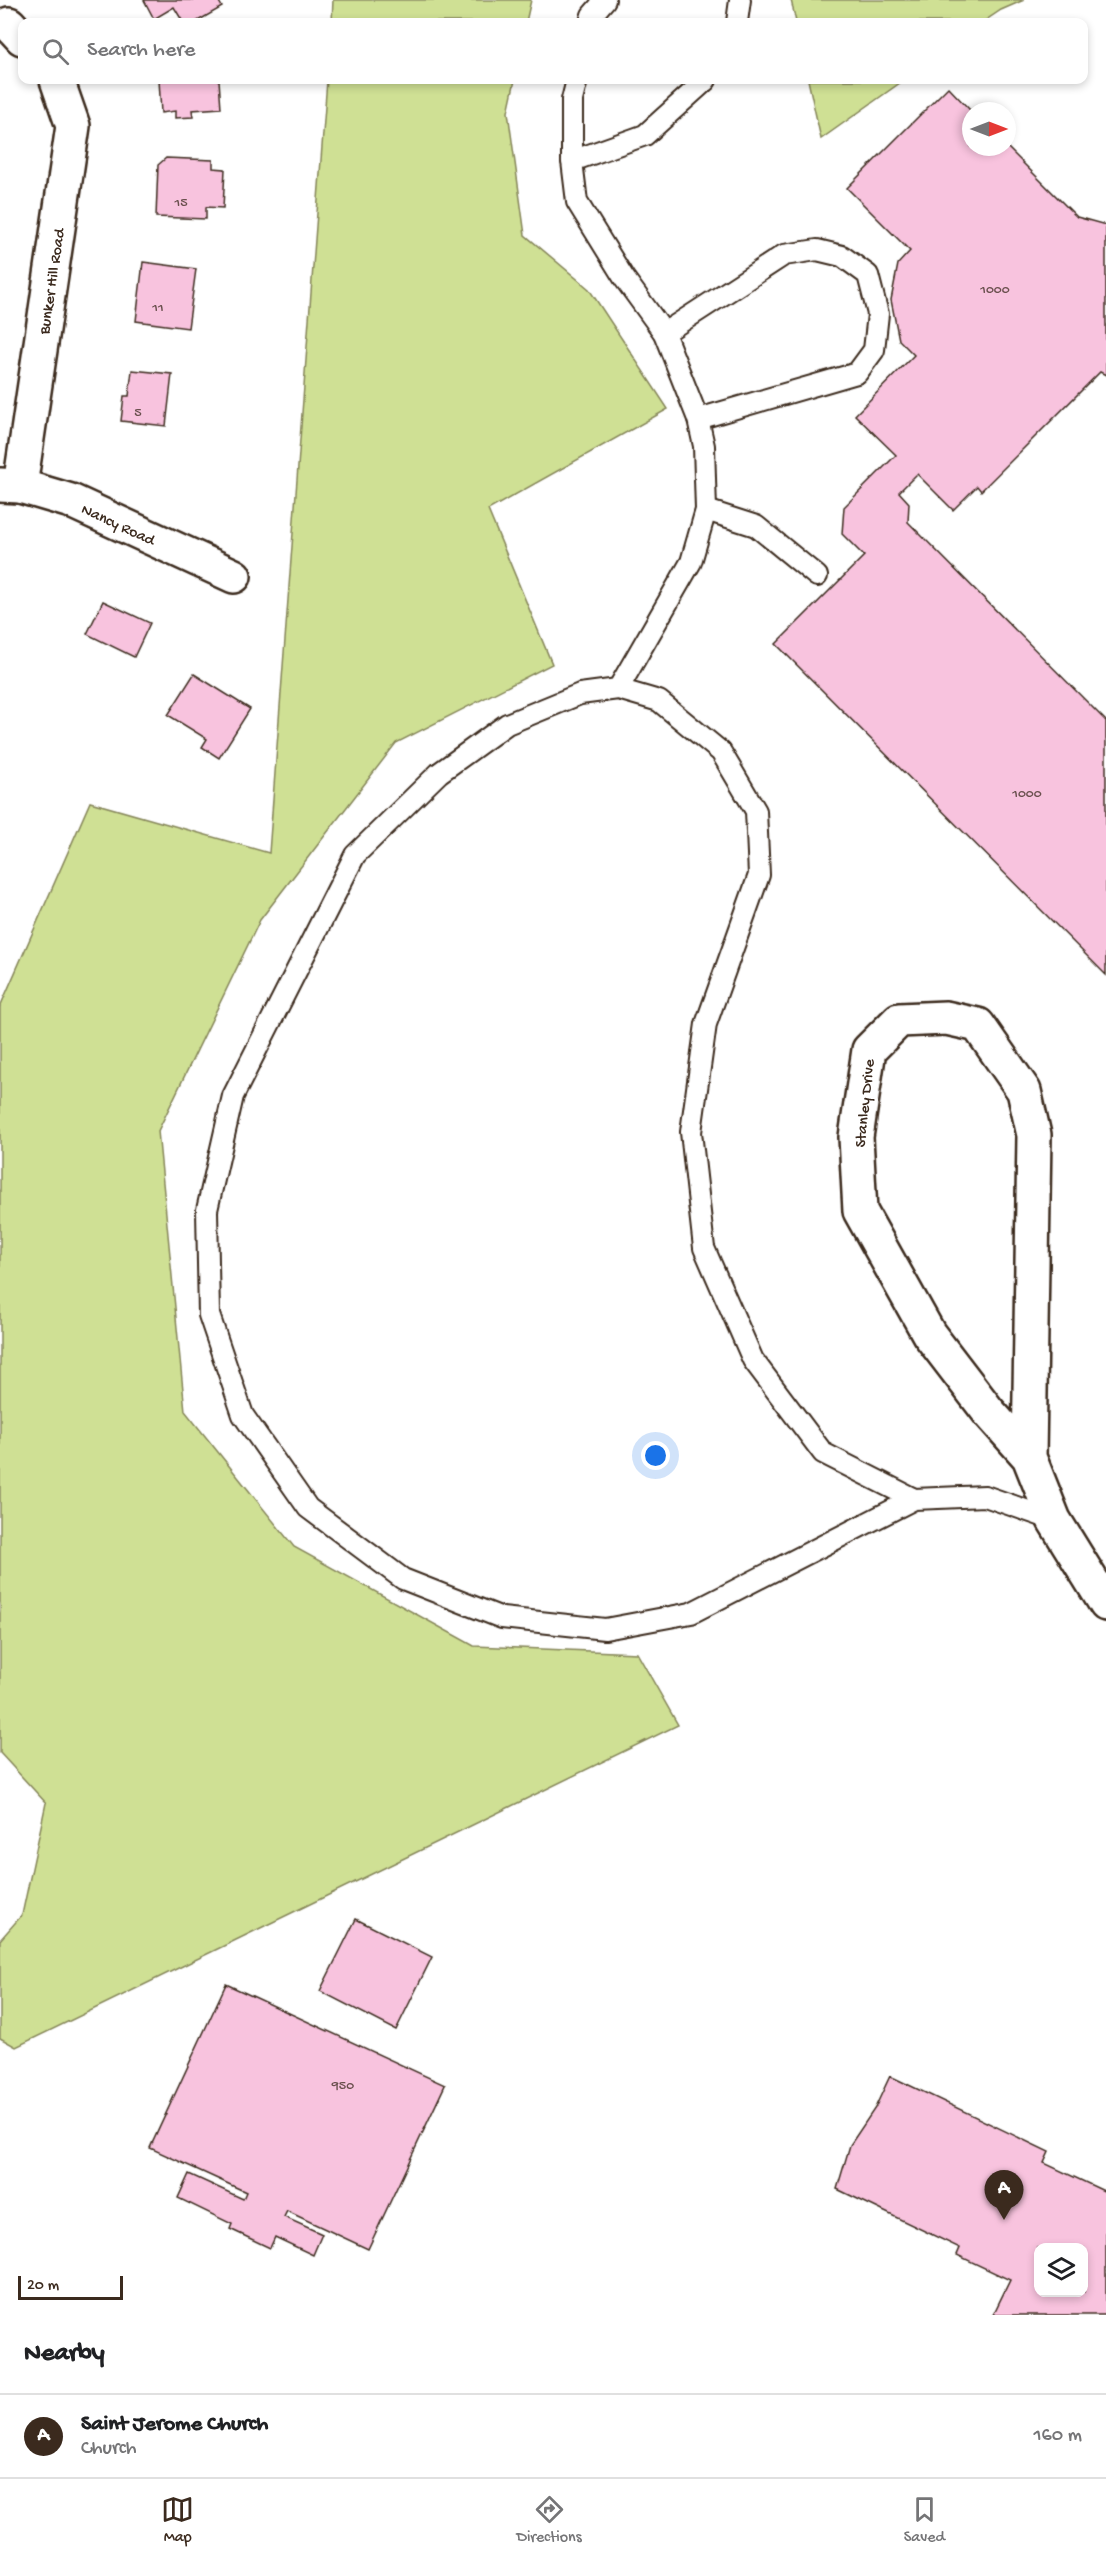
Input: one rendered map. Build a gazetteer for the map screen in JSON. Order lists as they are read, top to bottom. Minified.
{"streets":{"street":["Bunker Hill Road","Nancy Road","Stanley Drive"]},"crossings":[["Bunker Hill Road","Nancy Road"]],"house_numbers":["15","1000","11","5","1000","950"],"scale_bar":"20 m","north":"right","page":{"search":"Search here","pins":"A","scale":"20 m","heading":"Nearby","list":[{"mark":"A","name":"Saint Jerome Church","note":"Church","value":"160 m"}],"nav":["Map","Directions","Saved"]}}
